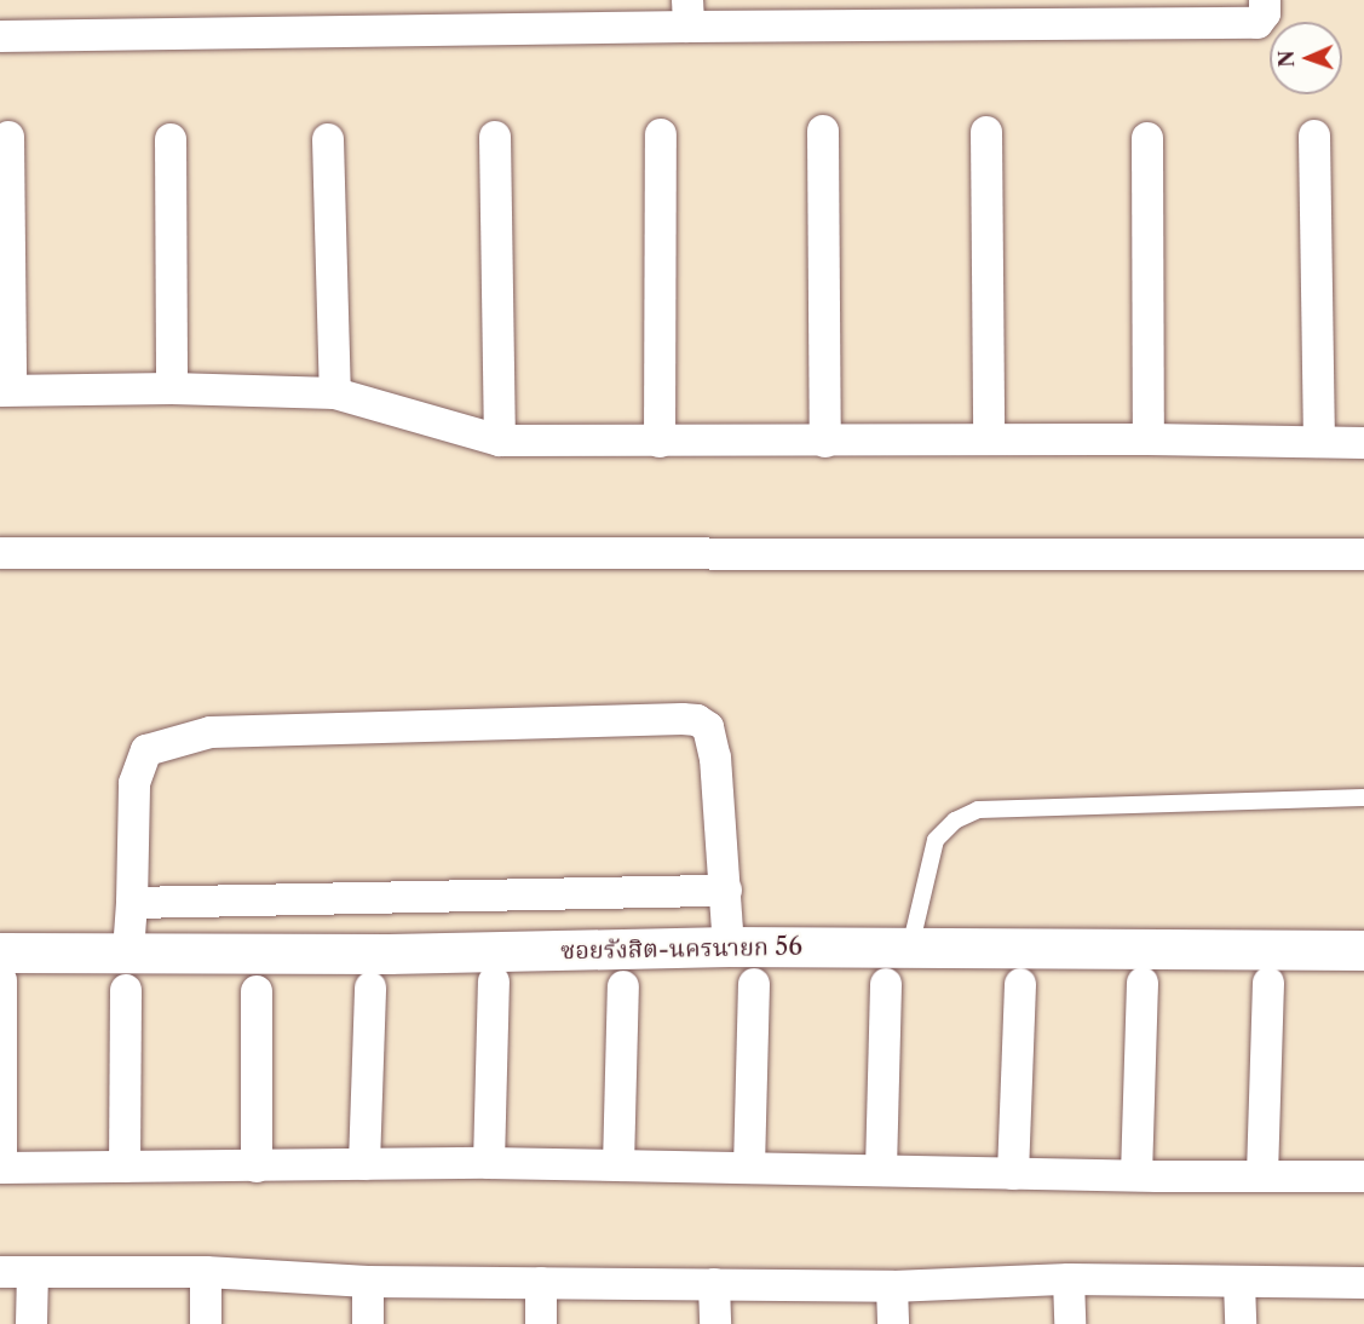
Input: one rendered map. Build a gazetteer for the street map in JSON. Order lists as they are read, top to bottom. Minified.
{"streets":{"street":["ซอยรังสิต-นครนายก 56"]},"north":"left"}
